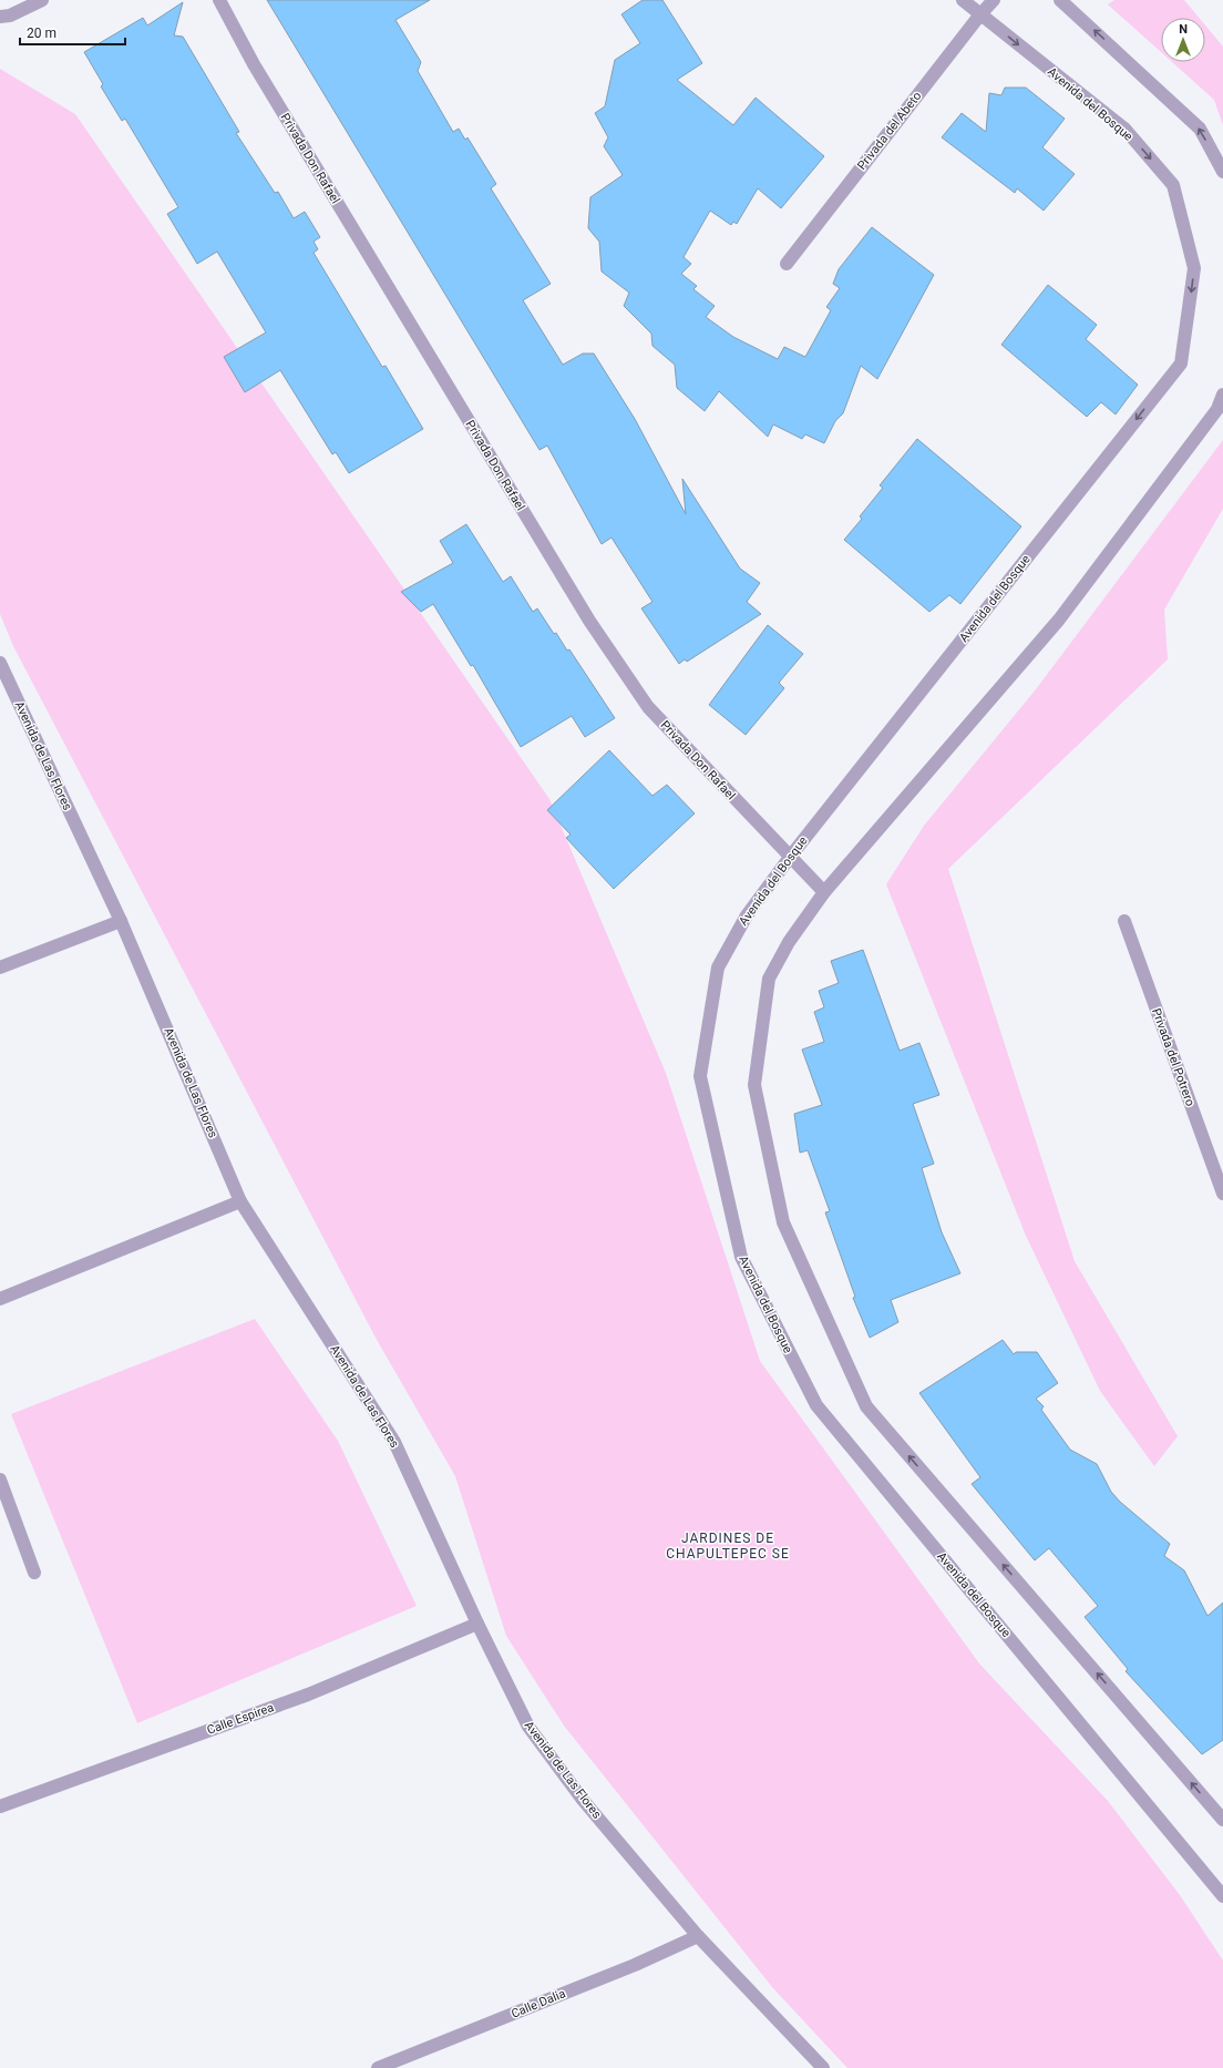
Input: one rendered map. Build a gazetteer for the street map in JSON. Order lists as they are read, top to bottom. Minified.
{"streets":{"street":["Avenida del Bosque","Privada del Abeto","Privada Don Rafael","Avenida de Las Flores","Privada del Potrero","Calle Espirea","Calle Dalia"]},"crossings":[["Avenida del Bosque","Privada del Abeto"],["Avenida del Bosque","Privada Don Rafael"],["Avenida de Las Flores","Calle Espirea"],["Avenida de Las Flores","Calle Dalia"]],"one_way":["Avenida del Bosque"],"districts":["JARDINES DE CHAPULTEPEC SE"],"scale_bar":"20 m","north":"top"}
